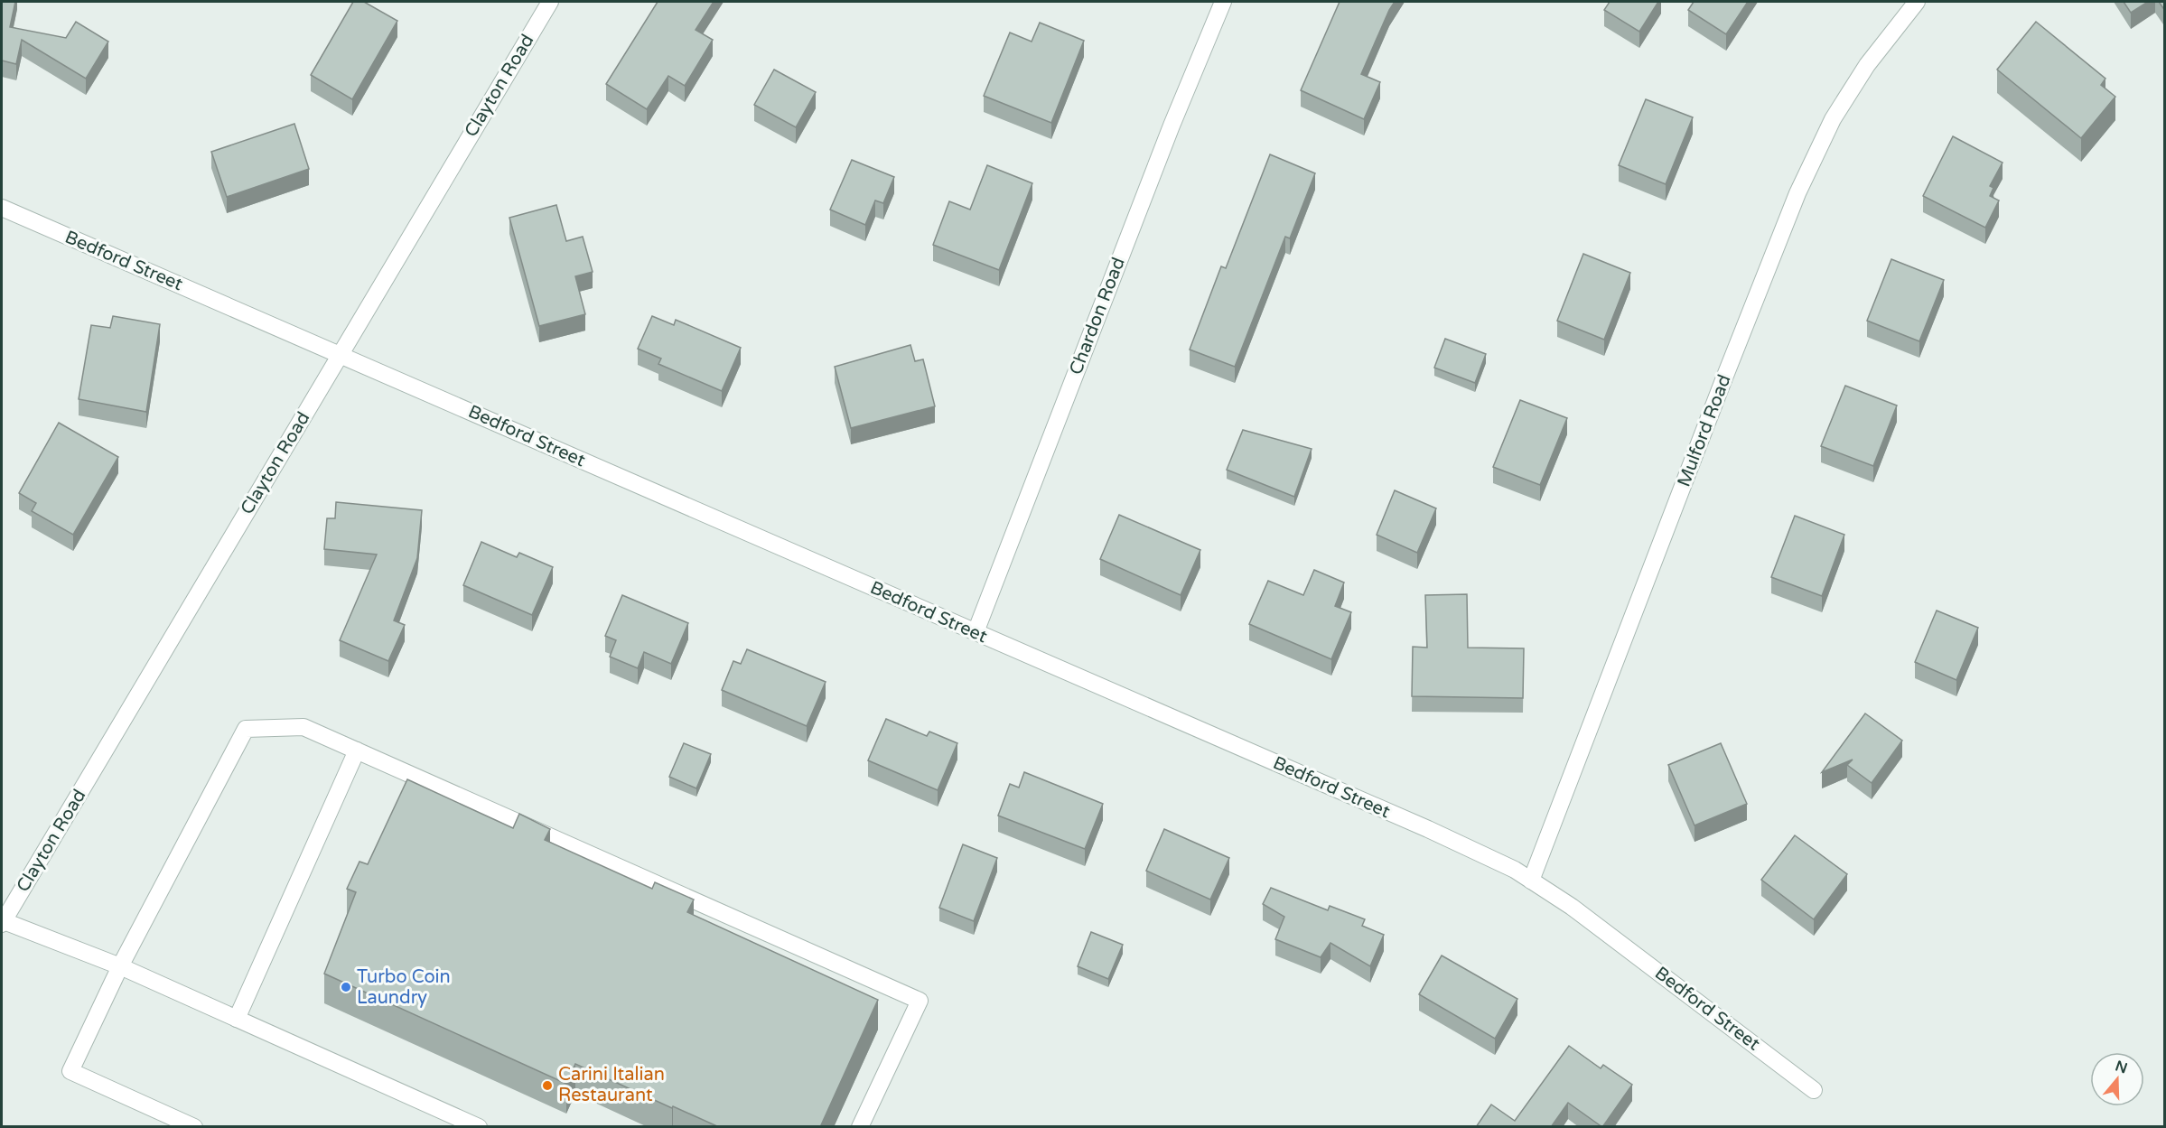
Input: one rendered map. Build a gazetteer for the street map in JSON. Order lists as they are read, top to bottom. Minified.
{"streets":{"street":["Clayton Road","Bedford Street","Chardon Road","Mulford Road"]},"crossings":[["Clayton Road","Bedford Street"],["Bedford Street","Chardon Road"],["Bedford Street","Mulford Road"]],"places":["Turbo Coin Laundry","Carini Italian Restaurant"],"north":"top"}
